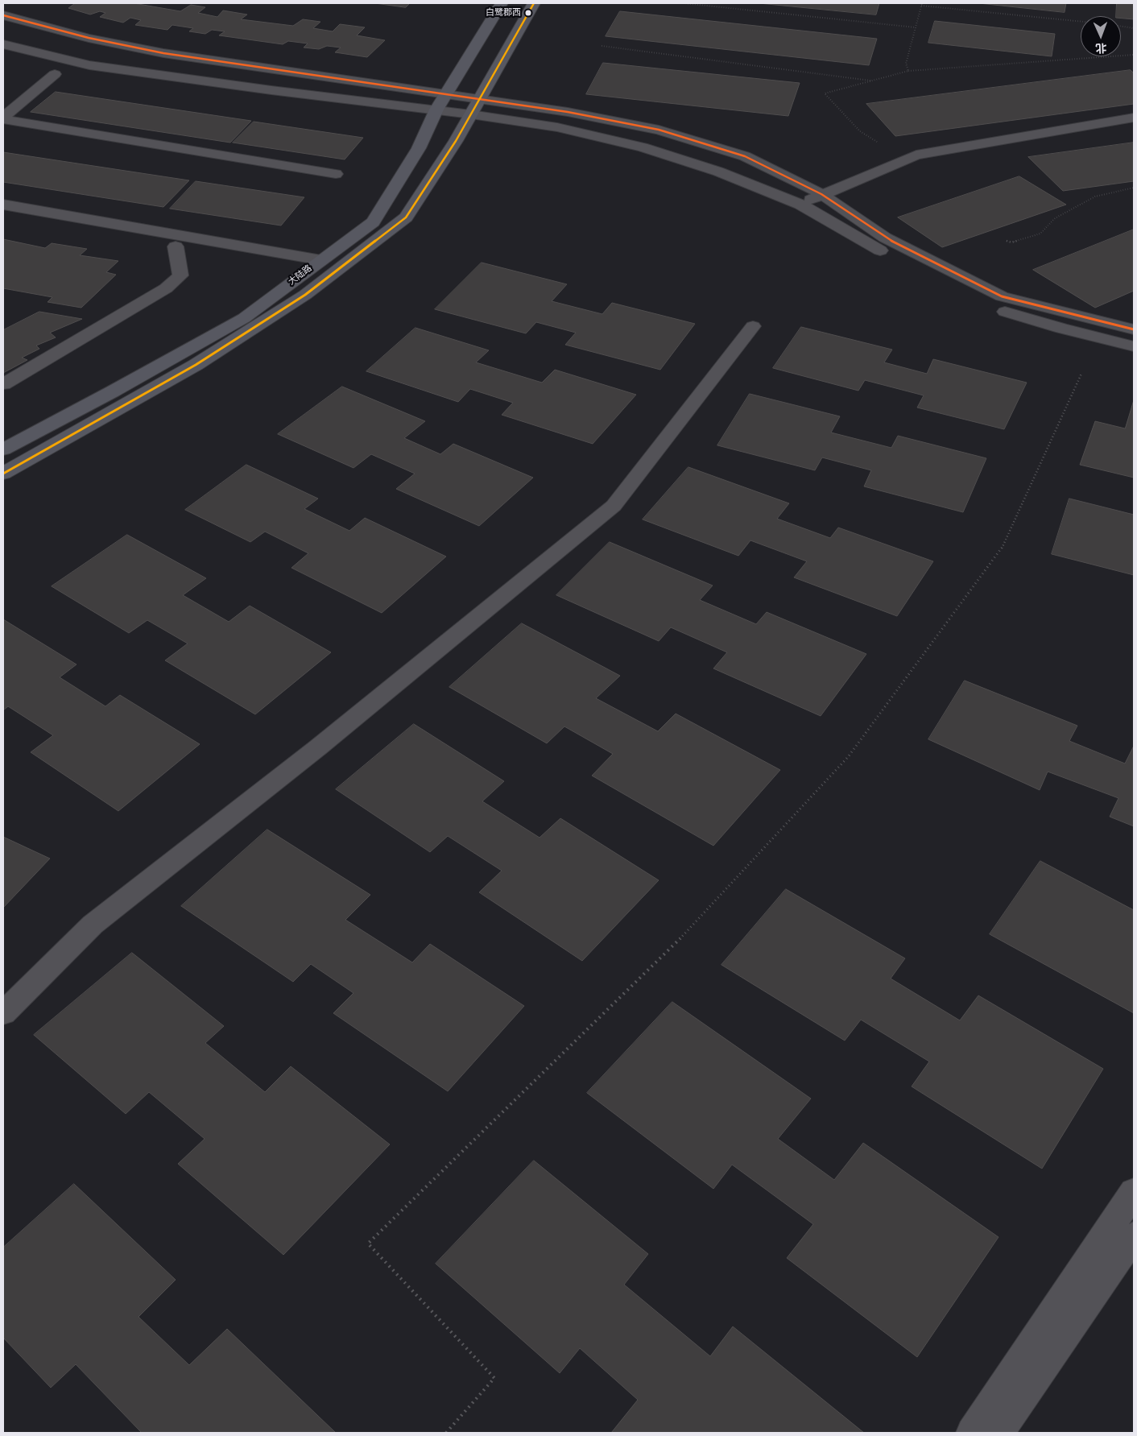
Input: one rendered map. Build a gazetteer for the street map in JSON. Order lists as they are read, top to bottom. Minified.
{"streets":{"main road":["大陆路"]},"places":["白鹭郡西"],"north":"bottom"}
